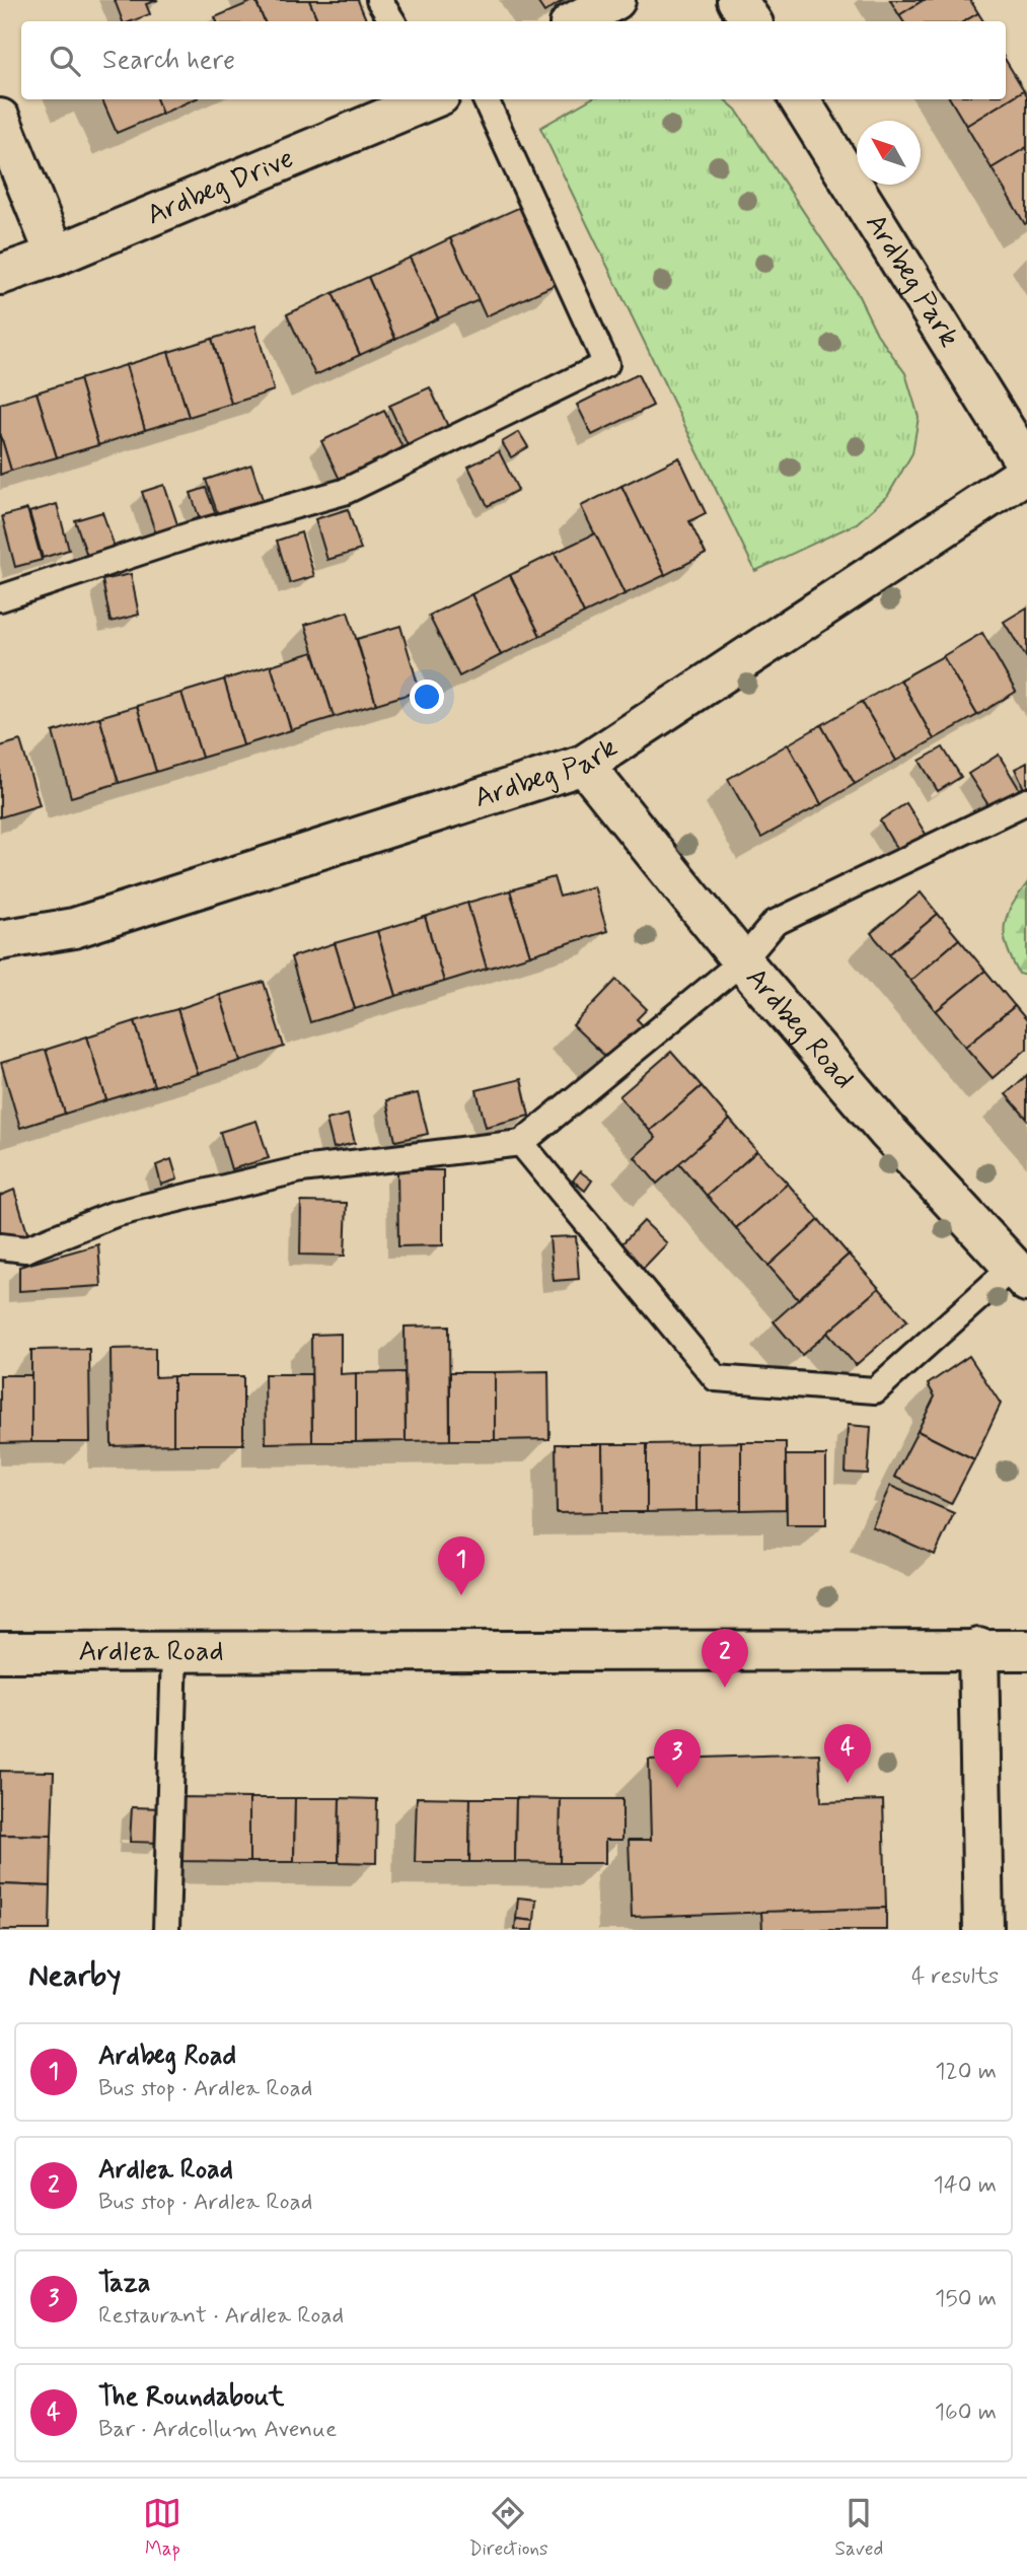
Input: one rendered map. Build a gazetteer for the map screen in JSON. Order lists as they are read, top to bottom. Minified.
{"streets":{"street":["Ardbeg Drive","Ardbeg Park","Ardbeg Road","Ardlea Road"]},"crossings":[["Ardbeg Park","Ardbeg Road"]],"north":"top left","page":{"search":"Search here","pins":["1","2","4","3"],"heading":["Nearby","4 results"],"list":[{"mark":"1","name":"Ardbeg Road","note":"Bus stop · Ardlea Road","value":"120 m"},{"mark":"2","name":"Ardlea Road","note":"Bus stop · Ardlea Road","value":"140 m"},{"mark":"3","name":"Taza","note":"Restaurant · Ardlea Road","value":"150 m"},{"mark":"4","name":"The Roundabout","note":"Bar · Ardcollum Avenue","value":"160 m"}],"nav":["Map","Directions","Saved"]}}
